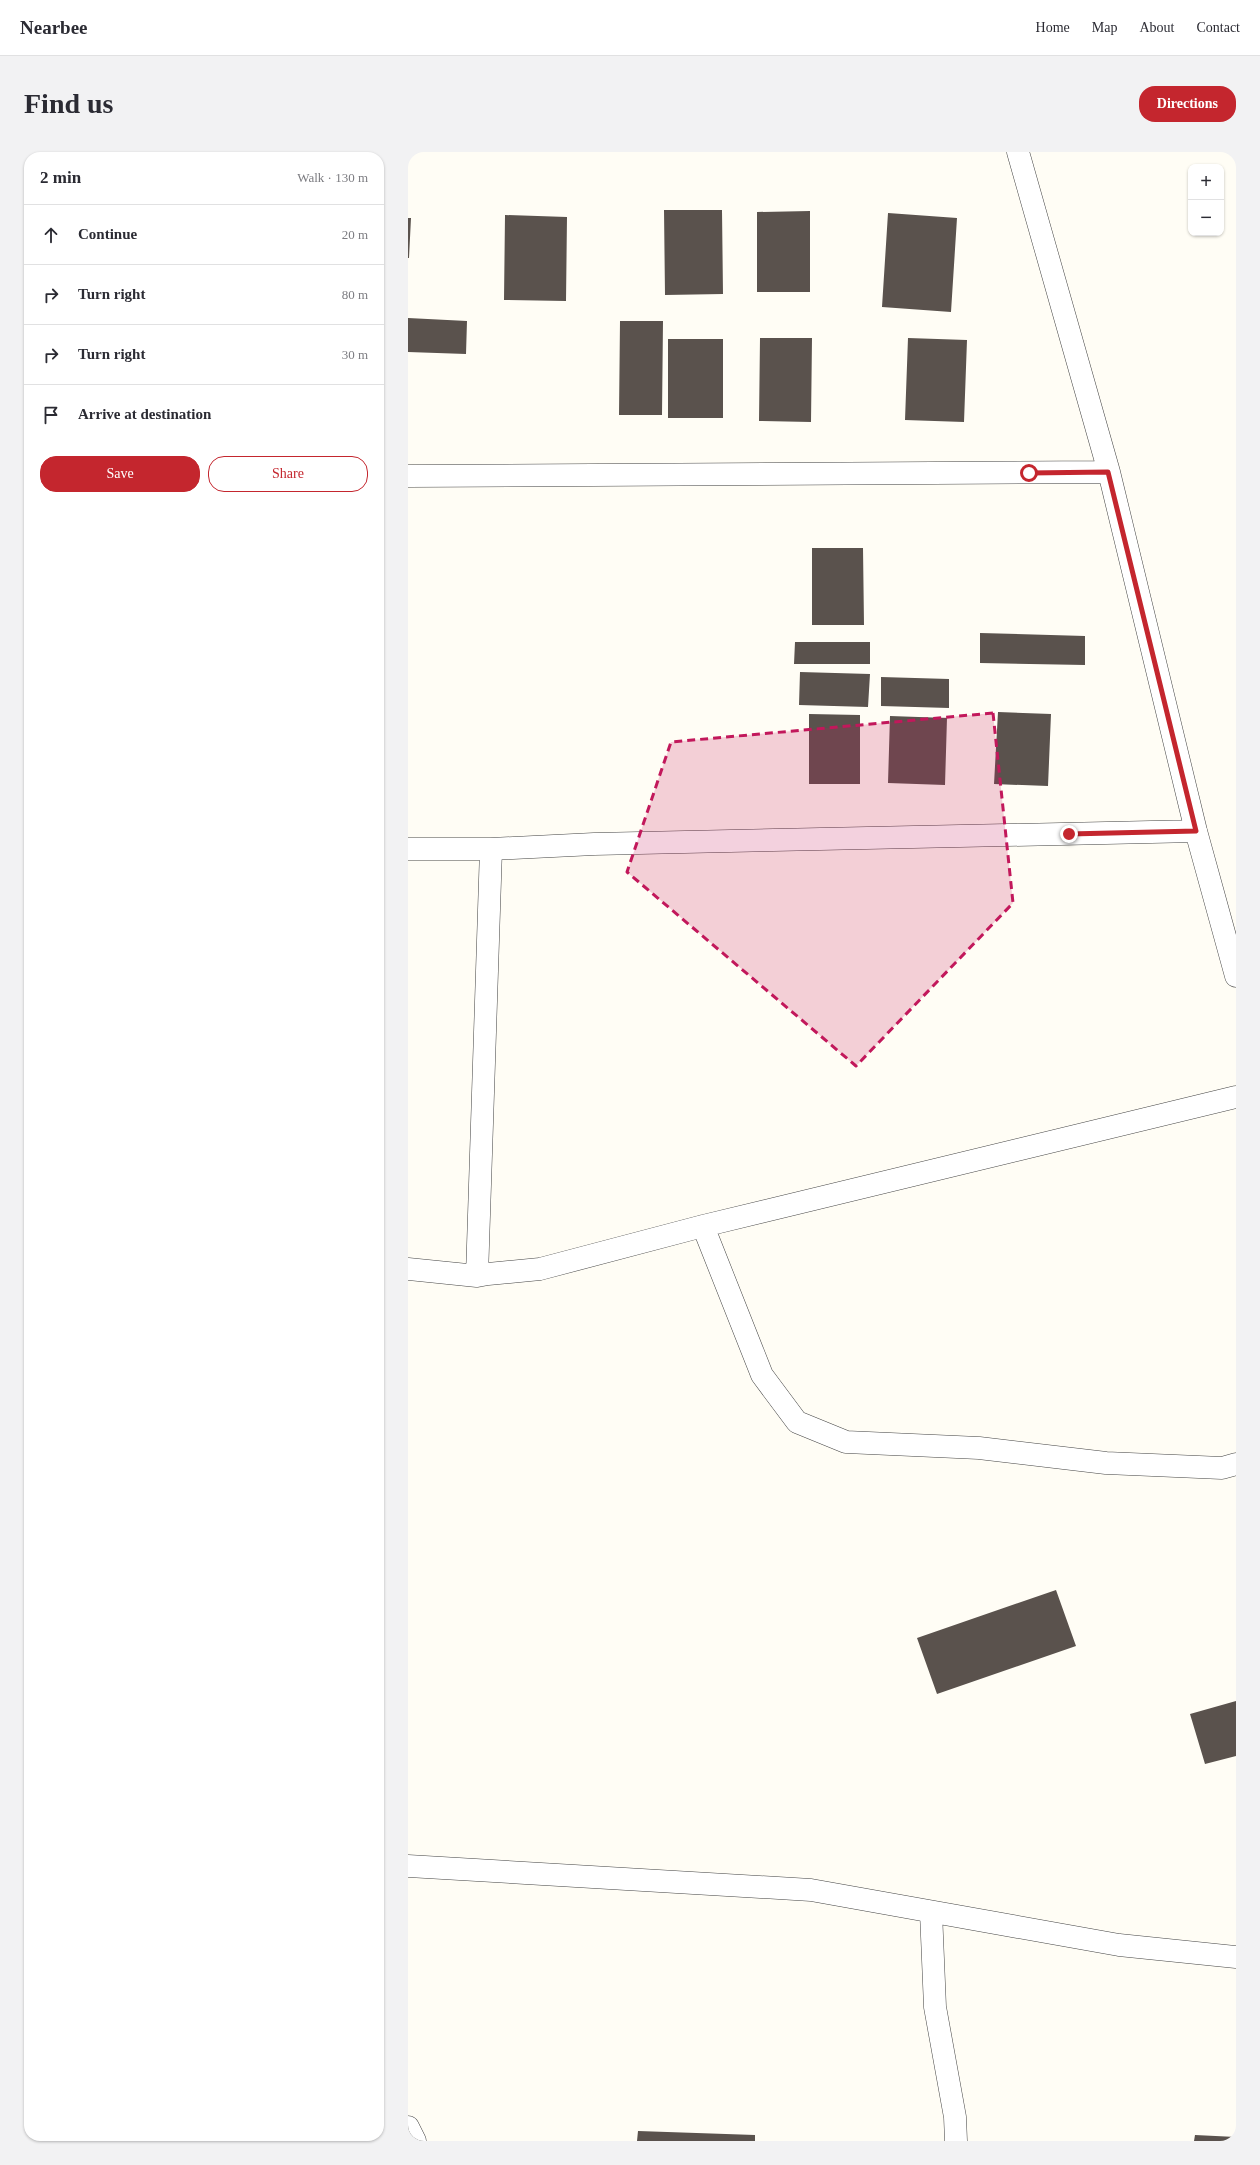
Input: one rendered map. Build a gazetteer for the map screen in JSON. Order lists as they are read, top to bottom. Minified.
{"page":{"header":"Nearbee","nav":["Home","Map","About","Contact"],"buttons":["Directions",["Save","Share"]],"title":"Find us","heading":["2 min","Walk · 130 m"],"map_buttons":["+","−"],"list":[["Continue","20 m"],["Turn right","80 m"],["Turn right","30 m"],"Arrive at destination"]}}
